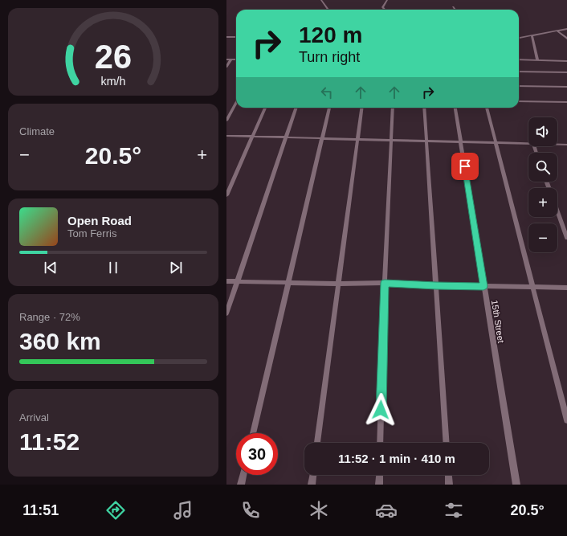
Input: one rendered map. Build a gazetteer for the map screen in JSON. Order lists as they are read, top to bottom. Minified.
{"streets":{"street":["15th Street"]},"page":{"turn":["120 m","Turn right"],"tile":["Climate",["Range · 72%","360 km"],["Arrival","11:52"]],"map_buttons":["+","−"],"heat":["−","20.5°","+"],"song":["Open Road","Tom Ferris"],"limit":"30","trip":"11:52 · 1 min · 410 m","tabs":["11:51","20.5°"],"gauge":["26","km/h"]}}
